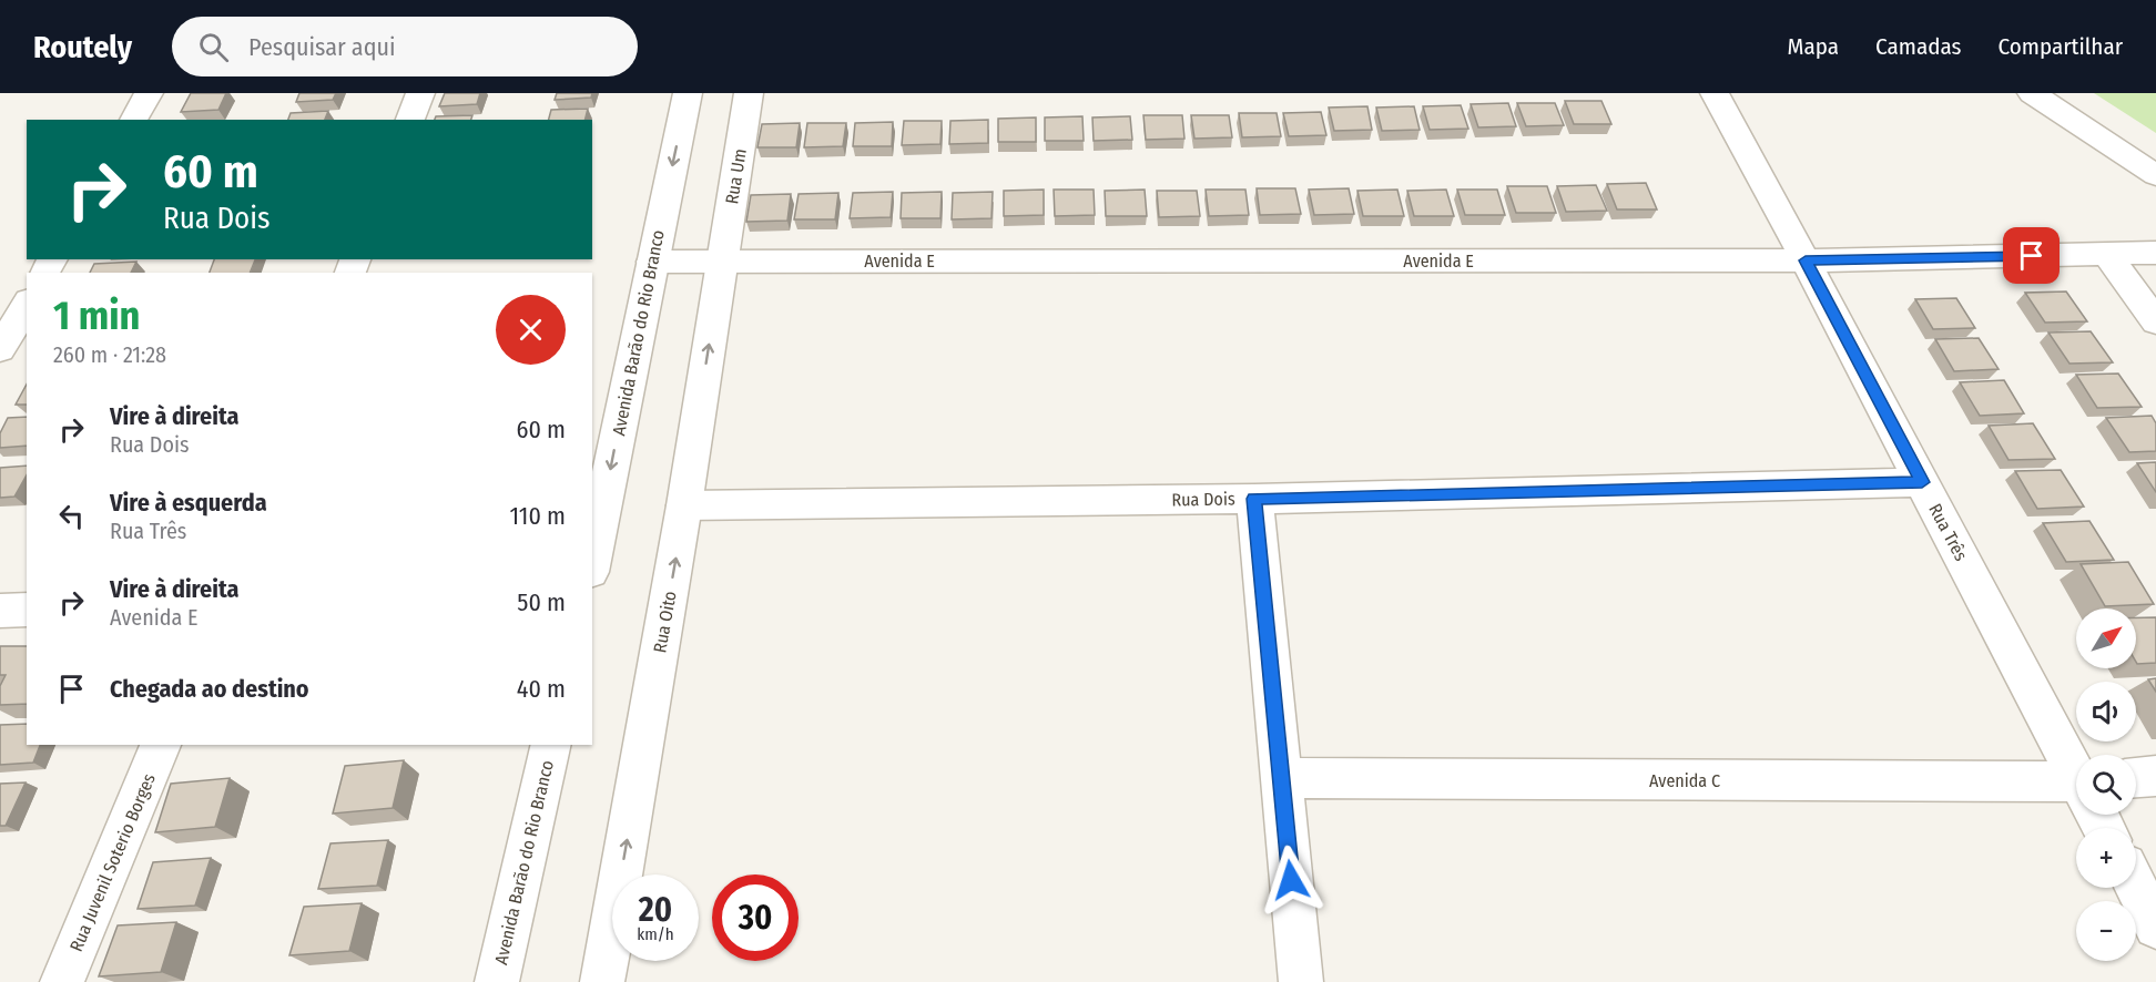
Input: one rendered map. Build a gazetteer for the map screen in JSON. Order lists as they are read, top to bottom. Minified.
{"streets":{"street":["Rua Um","Avenida E","Avenida Barão do Rio Branco","Rua Dois","Rua Três","Rua Oito","Avenida C","Rua Juvenil Soterio Borges"]},"crossings":[["Rua Um","Avenida E"],["Rua Um","Rua Oito"],["Avenida E","Avenida Barão do Rio Branco"],["Avenida E","Rua Três"],["Avenida E","Rua Oito"],["Rua Dois","Rua Três"],["Rua Dois","Rua Oito"]],"one_way":["Avenida Barão do Rio Branco","Rua Oito"],"north":"top right","page":{"header":"Routely","search":"Pesquisar aqui","nav":["Mapa","Camadas","Compartilhar"],"turn":["60 m","Rua Dois"],"heading":["1 min","260 m · 21:28"],"list":[{"name":"Vire à direita","note":"Rua Dois","value":"60 m"},{"name":"Vire à esquerda","note":"Rua Três","value":"110 m"},{"name":"Vire à direita","note":"Avenida E","value":"50 m"},{"name":"Chegada ao destino","value":"40 m"}],"map_buttons":["+","−"],"speed":"20 km/h","limit":"30"}}
